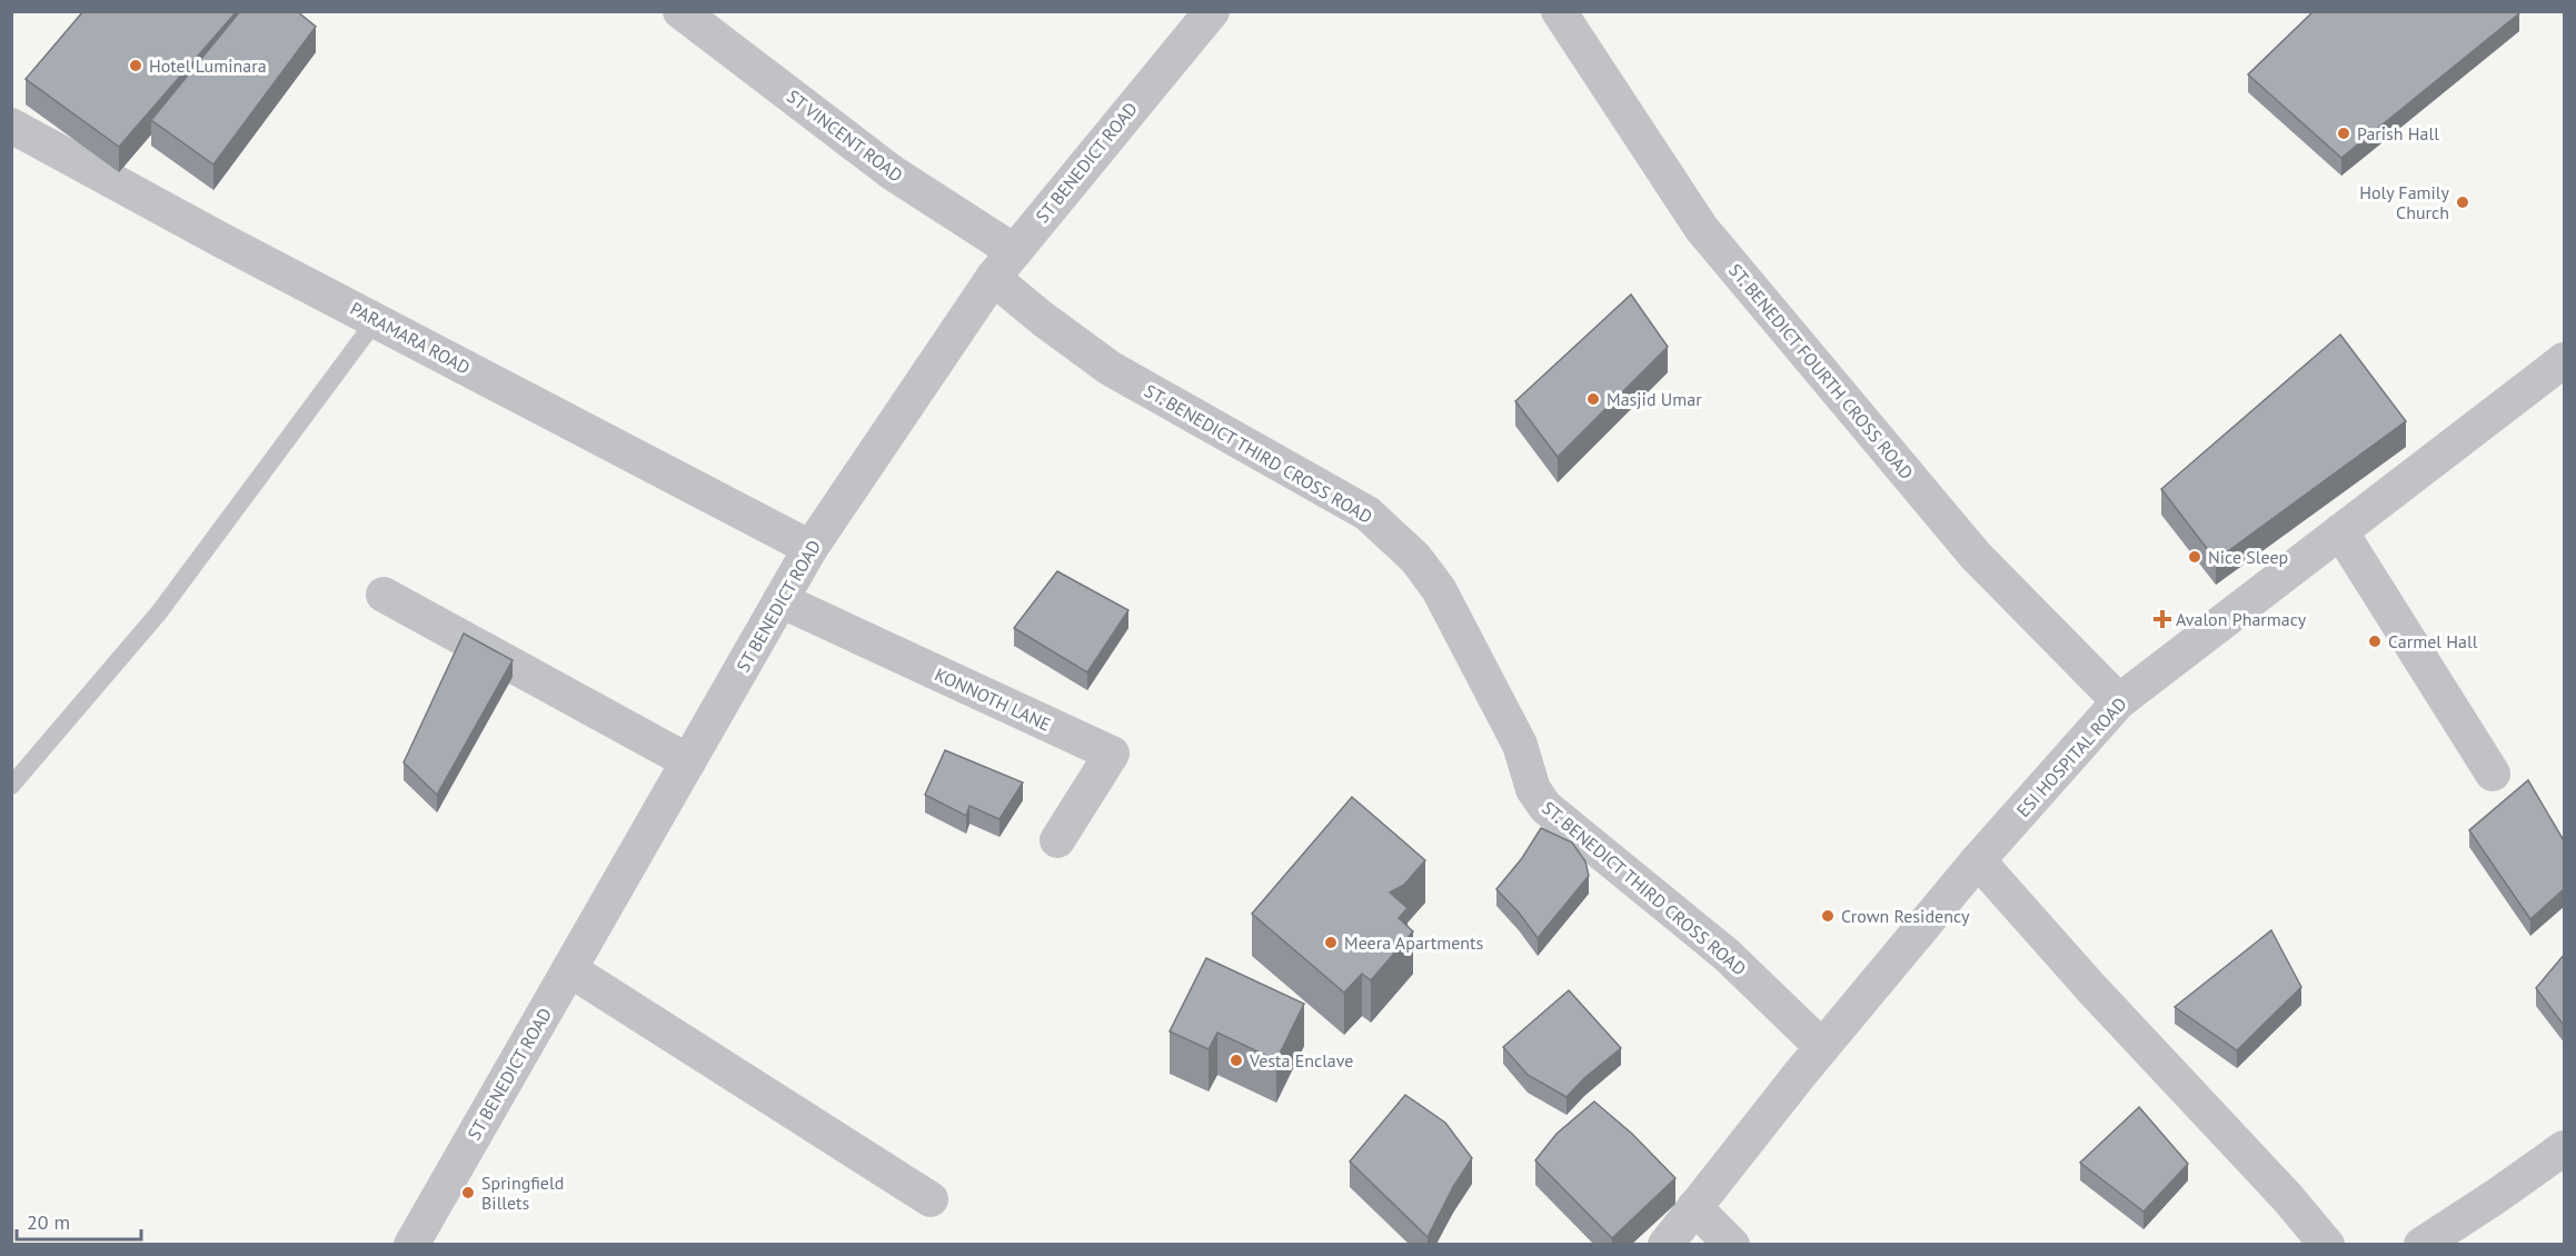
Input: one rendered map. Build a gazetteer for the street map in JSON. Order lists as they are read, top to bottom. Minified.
{"streets":{"street":["ST VINCENT ROAD","ST BENEDICT ROAD","PARAMARA ROAD","ST. BENEDICT FOURTH CROSS ROAD","ST. BENEDICT THIRD CROSS ROAD","KONNOTH LANE","ESI HOSPITAL ROAD"]},"crossings":[["ST VINCENT ROAD","ST BENEDICT ROAD"],["ST VINCENT ROAD","ST. BENEDICT THIRD CROSS ROAD"],["ST BENEDICT ROAD","PARAMARA ROAD"],["ST BENEDICT ROAD","ST. BENEDICT THIRD CROSS ROAD"],["ST BENEDICT ROAD","KONNOTH LANE"],["ST. BENEDICT FOURTH CROSS ROAD","ESI HOSPITAL ROAD"],["ST. BENEDICT THIRD CROSS ROAD","ESI HOSPITAL ROAD"]],"places":{"other":["Hotel Luminara","Parish Hall","Holy Family Church","Masjid Umar","Nice Sleep","Carmel Hall","Crown Residency","Meera Apartments","Vesta Enclave","Springfield Billets"],"health":["Avalon Pharmacy"]},"scale_bar":"20 m"}
